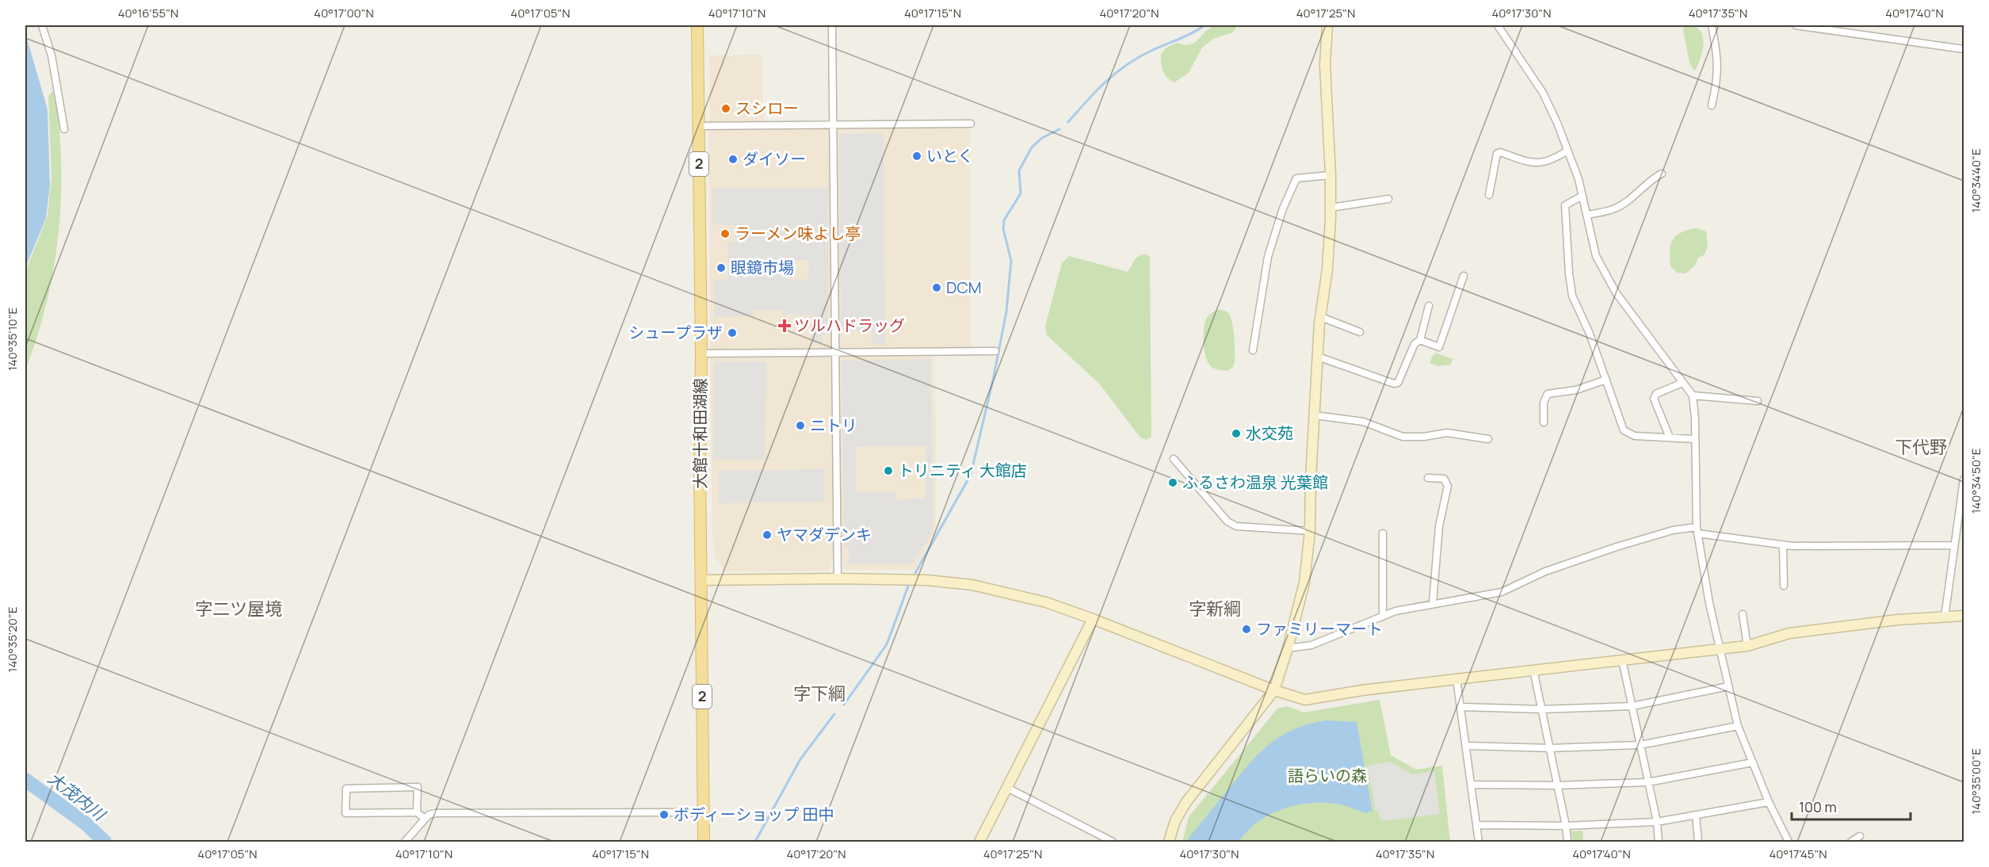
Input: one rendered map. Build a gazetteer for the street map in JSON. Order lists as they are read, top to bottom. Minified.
{"streets":{"main road":["2","大館十和田湖線"]},"districts":["下代野","字二ツ屋境","字新綱","字下綱"],"water":["大茂内川"],"parks":["語らいの森"],"places":{"other":["スシロー","いとく","ダイソー","ラーメン味よし亭","眼鏡市場","DCM","シュープラザ","ニトリ","水交苑","トリニティ 大館店","ふるさわ温泉 光葉館","ヤマダデンキ","ファミリーマート","ボディーショップ 田中"],"health":["ツルハドラッグ"]},"scale_bar":"100 m","coordinates":["40°16'55\"N","40°17'00\"N","40°17'05\"N","40°17'10\"N","40°17'15\"N","40°17'20\"N","40°17'25\"N","40°17'30\"N","40°17'35\"N","40°17'40\"N","140°34'40\"E","140°35'10\"E","140°34'50\"E","140°35'20\"E","140°35'00\"E","40°17'45\"N"]}
